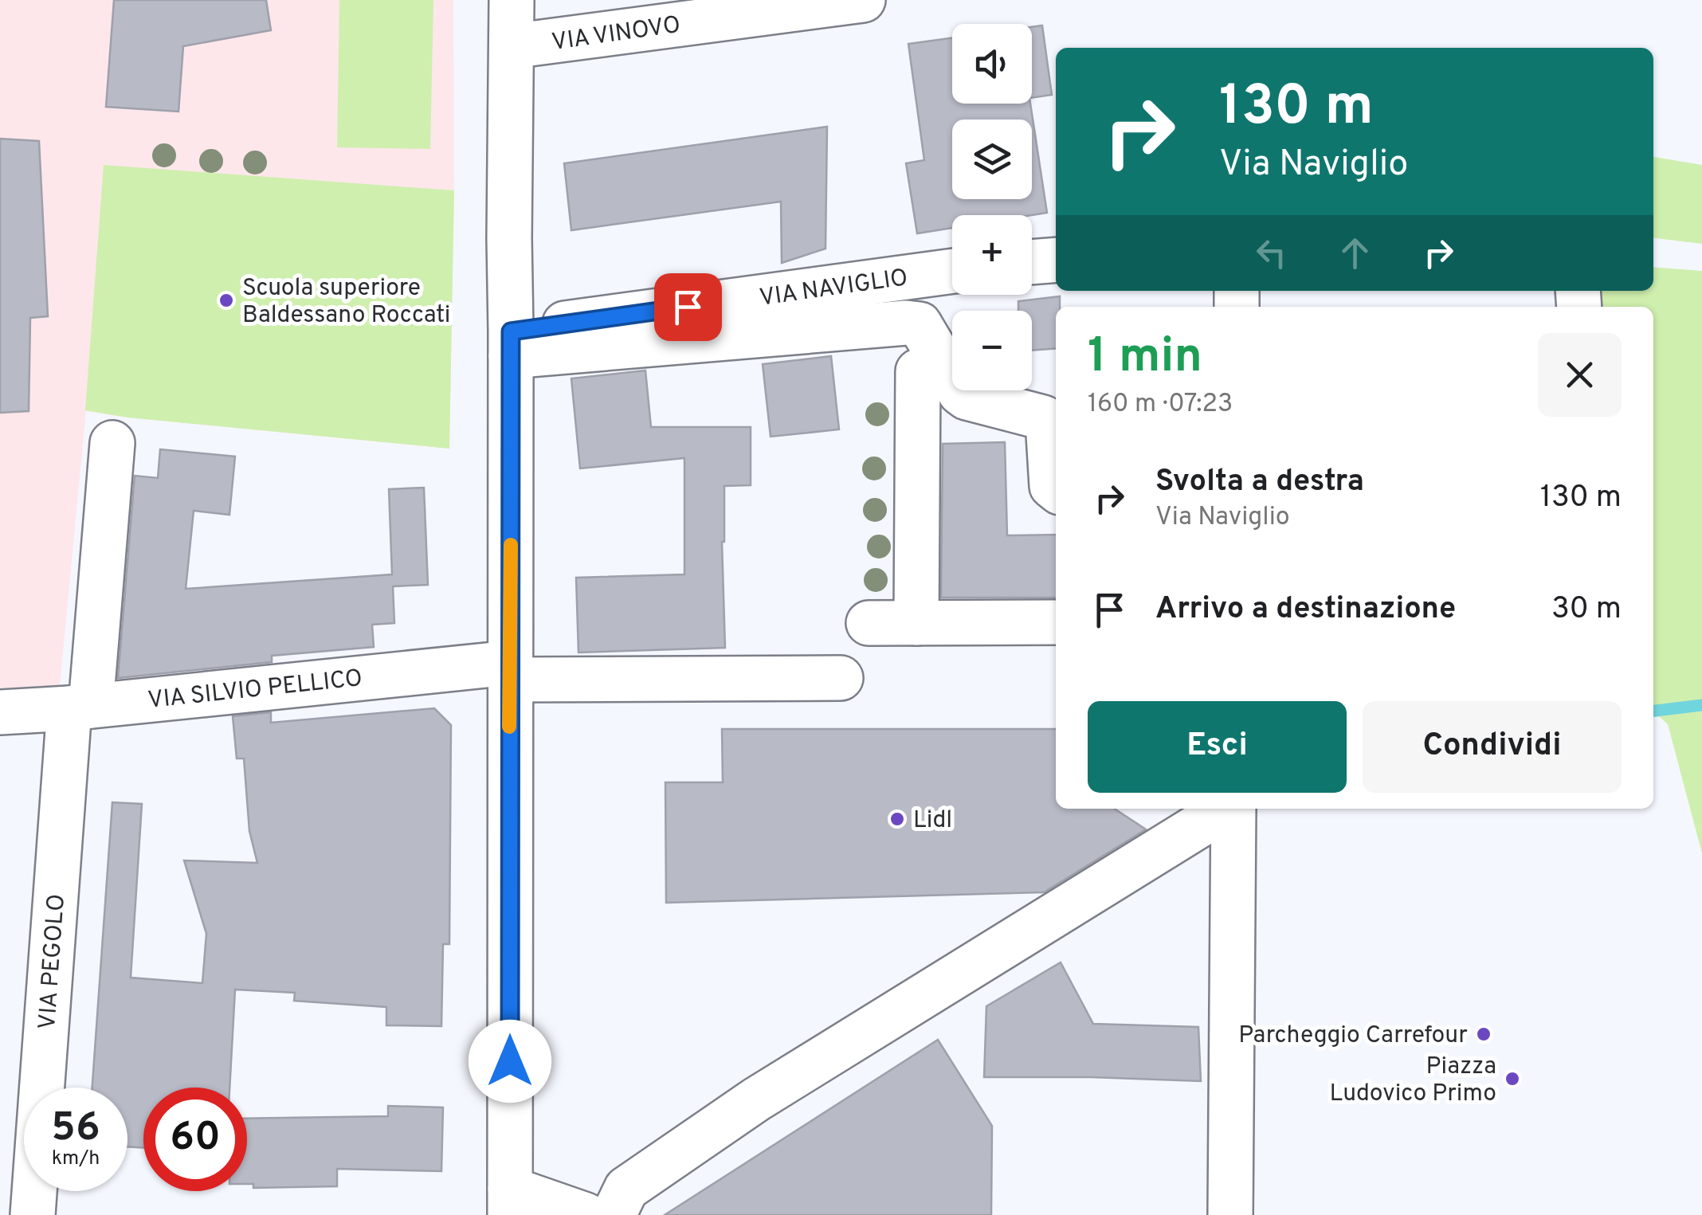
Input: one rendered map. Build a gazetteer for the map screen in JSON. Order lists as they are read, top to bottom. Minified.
{"streets":{"street":["VIA VINOVO","VIA NAVIGLIO","VIA SILVIO PELLICO","VIA PEGOLO"]},"crossings":[["VIA SILVIO PELLICO","VIA PEGOLO"]],"places":["Scuola superiore Baldessano Roccati","Lidl","Parcheggio Carrefour","Piazza Ludovico Primo"],"page":{"map_buttons":["+","−"],"turn":["130 m","Via Naviglio"],"heading":["1 min","160 m · 07:23"],"list":[{"name":"Svolta a destra","note":"Via Naviglio","value":"130 m"},{"name":"Arrivo a destinazione","value":"30 m"}],"buttons":["Esci","Condividi"],"speed":"56 km/h","limit":"60"}}
